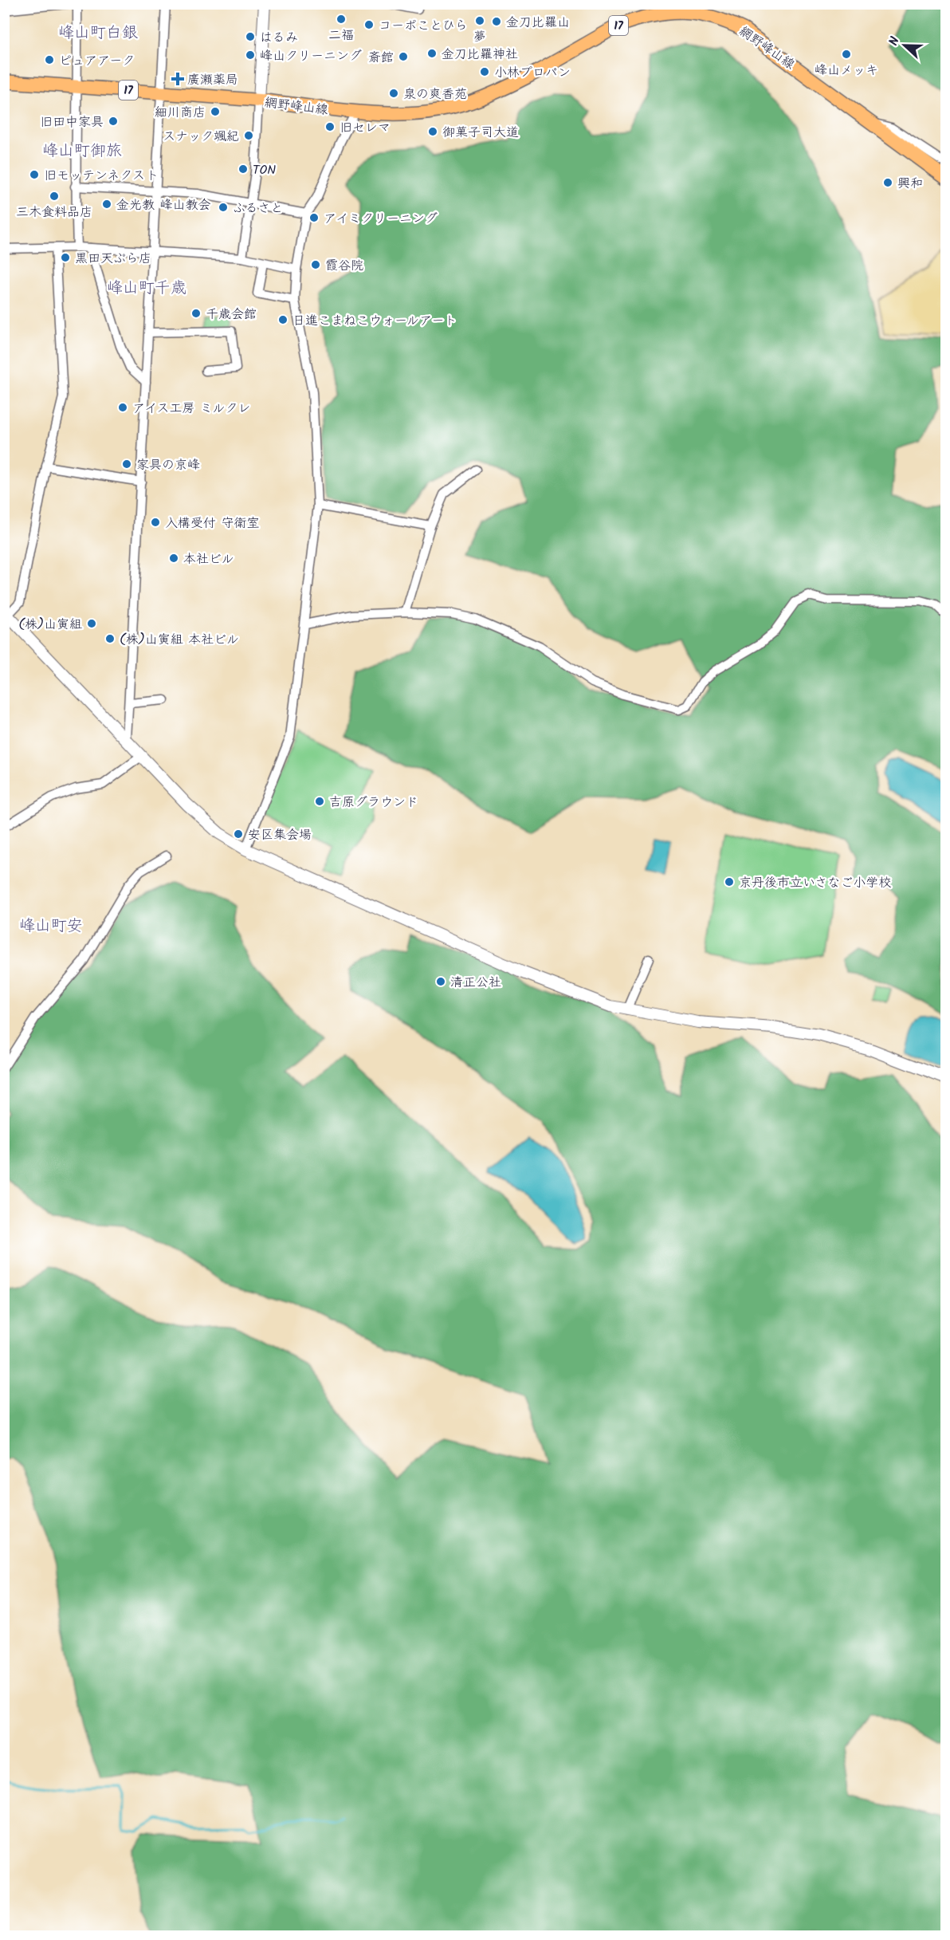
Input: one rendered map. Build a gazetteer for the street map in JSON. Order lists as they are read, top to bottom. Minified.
{"streets":{"main road":["17","網野峰山線"]},"districts":["峰山町白銀","峰山町御旅","峰山町千歳","峰山町安"],"places":{"other":["二福","夢","金刀比羅山","コーポことひら","はるみ","金刀比羅神社","峰山メッキ","峰山クリーニング","斎館","ピュアアーク","小林プロパン","泉の爽香苑","細川商店","旧田中家具","旧セレマ","御菓子司大道","スナック颯紀","TON","旧モッテンネクスト","興和","三木食料品店","金光教 峰山教会","ふるさと","アイミクリーニング","黒田天ぷら店","霞谷院","千歳会館","日進こまねこウォールアート","アイス工房 ミルクレ","家具の京峰","入構受付 守衛室","本社ビル","(株)山寅組","(株)山寅組 本社ビル","吉原グラウンド","安区集会場","京丹後市立いさなご小学校","清正公社"],"health":["廣瀬薬局"]},"north":"left"}
